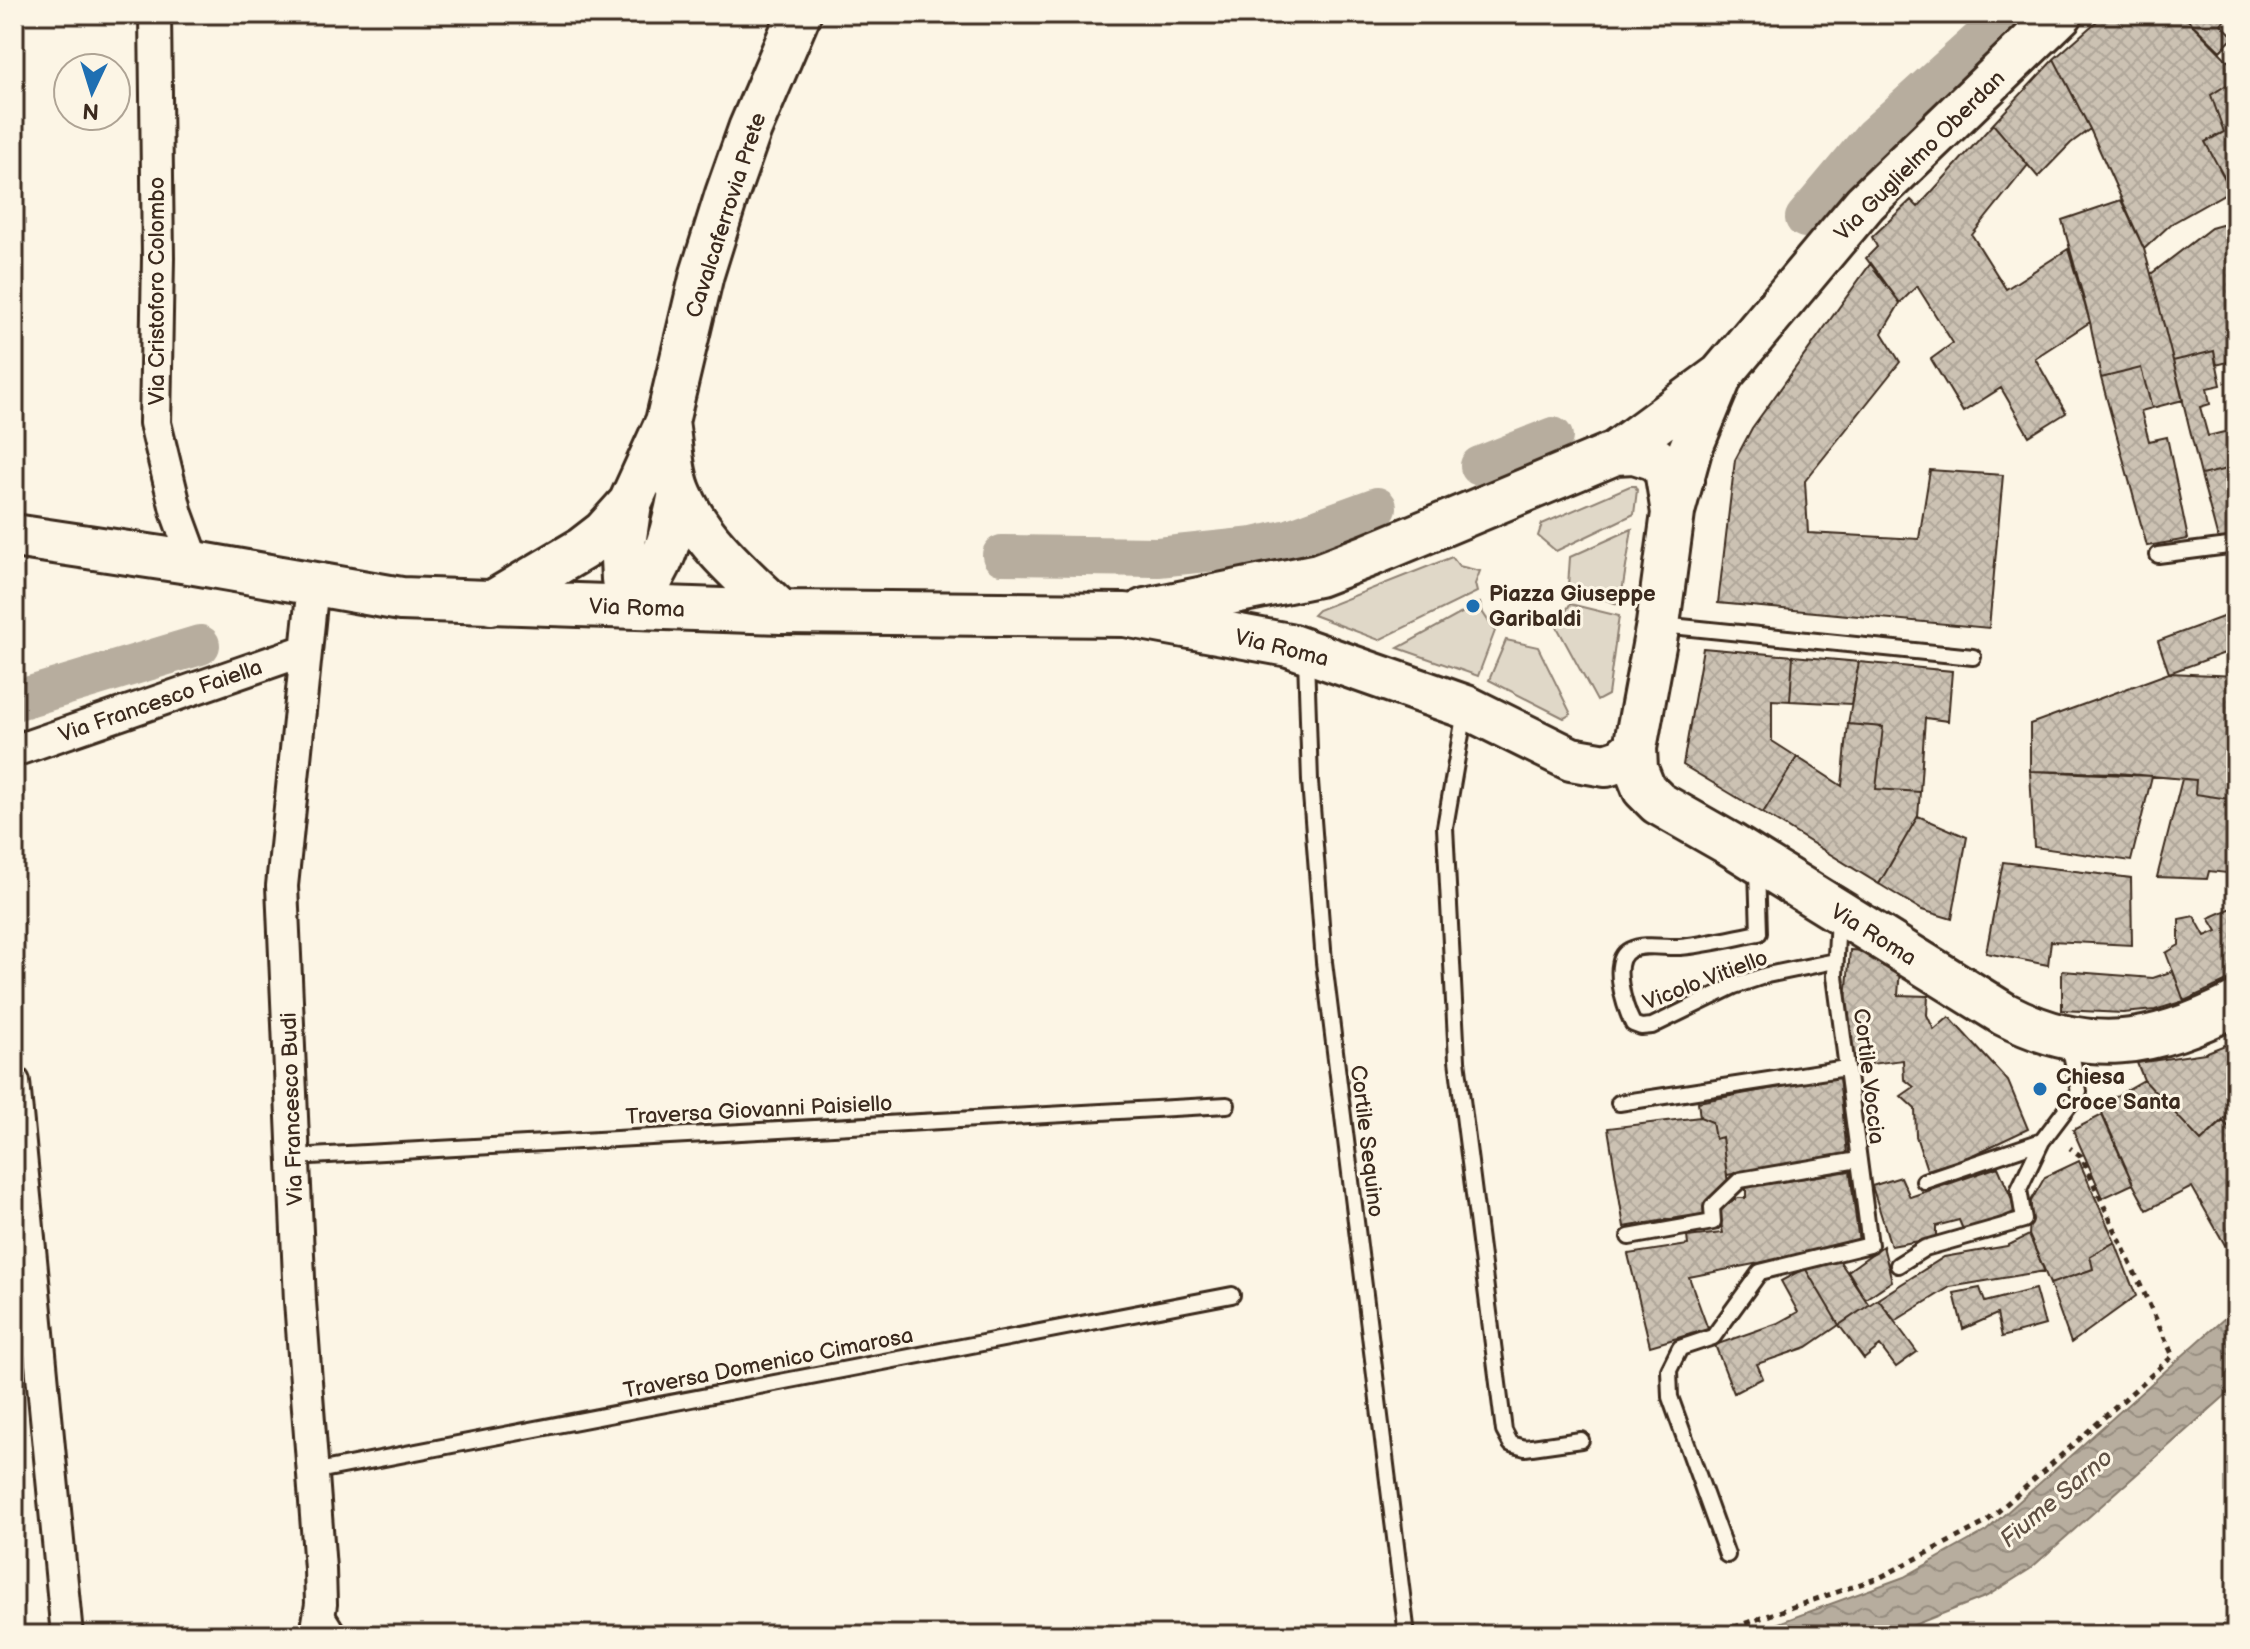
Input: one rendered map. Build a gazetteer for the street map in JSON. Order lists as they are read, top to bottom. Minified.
{"streets":{"main road":["Via Guglielmo Oberdan","Cavalcaferrovia Prete","Via Roma"],"street":["Via Cristoforo Colombo","Via Francesco Faiella","Via Francesco Budi"],"lane":["Vicolo Vitiello","Cortile Voccia","Traversa Giovanni Paisiello","Cortile Sequino","Traversa Domenico Cimarosa"]},"crossings":[["Cavalcaferrovia Prete","Via Roma"],["Via Cristoforo Colombo","Via Roma"],["Via Roma","Vicolo Vitiello"],["Via Roma","Cortile Voccia"],["Via Roma","Via Francesco Budi"],["Via Roma","Cortile Sequino"],["Via Francesco Faiella","Via Francesco Budi"],["Vicolo Vitiello","Cortile Voccia"],["Via Francesco Budi","Traversa Giovanni Paisiello"],["Via Francesco Budi","Traversa Domenico Cimarosa"]],"water":["Fiume Sarno"],"places":["Piazza Giuseppe Garibaldi","Chiesa Croce Santa"],"north":"bottom"}
